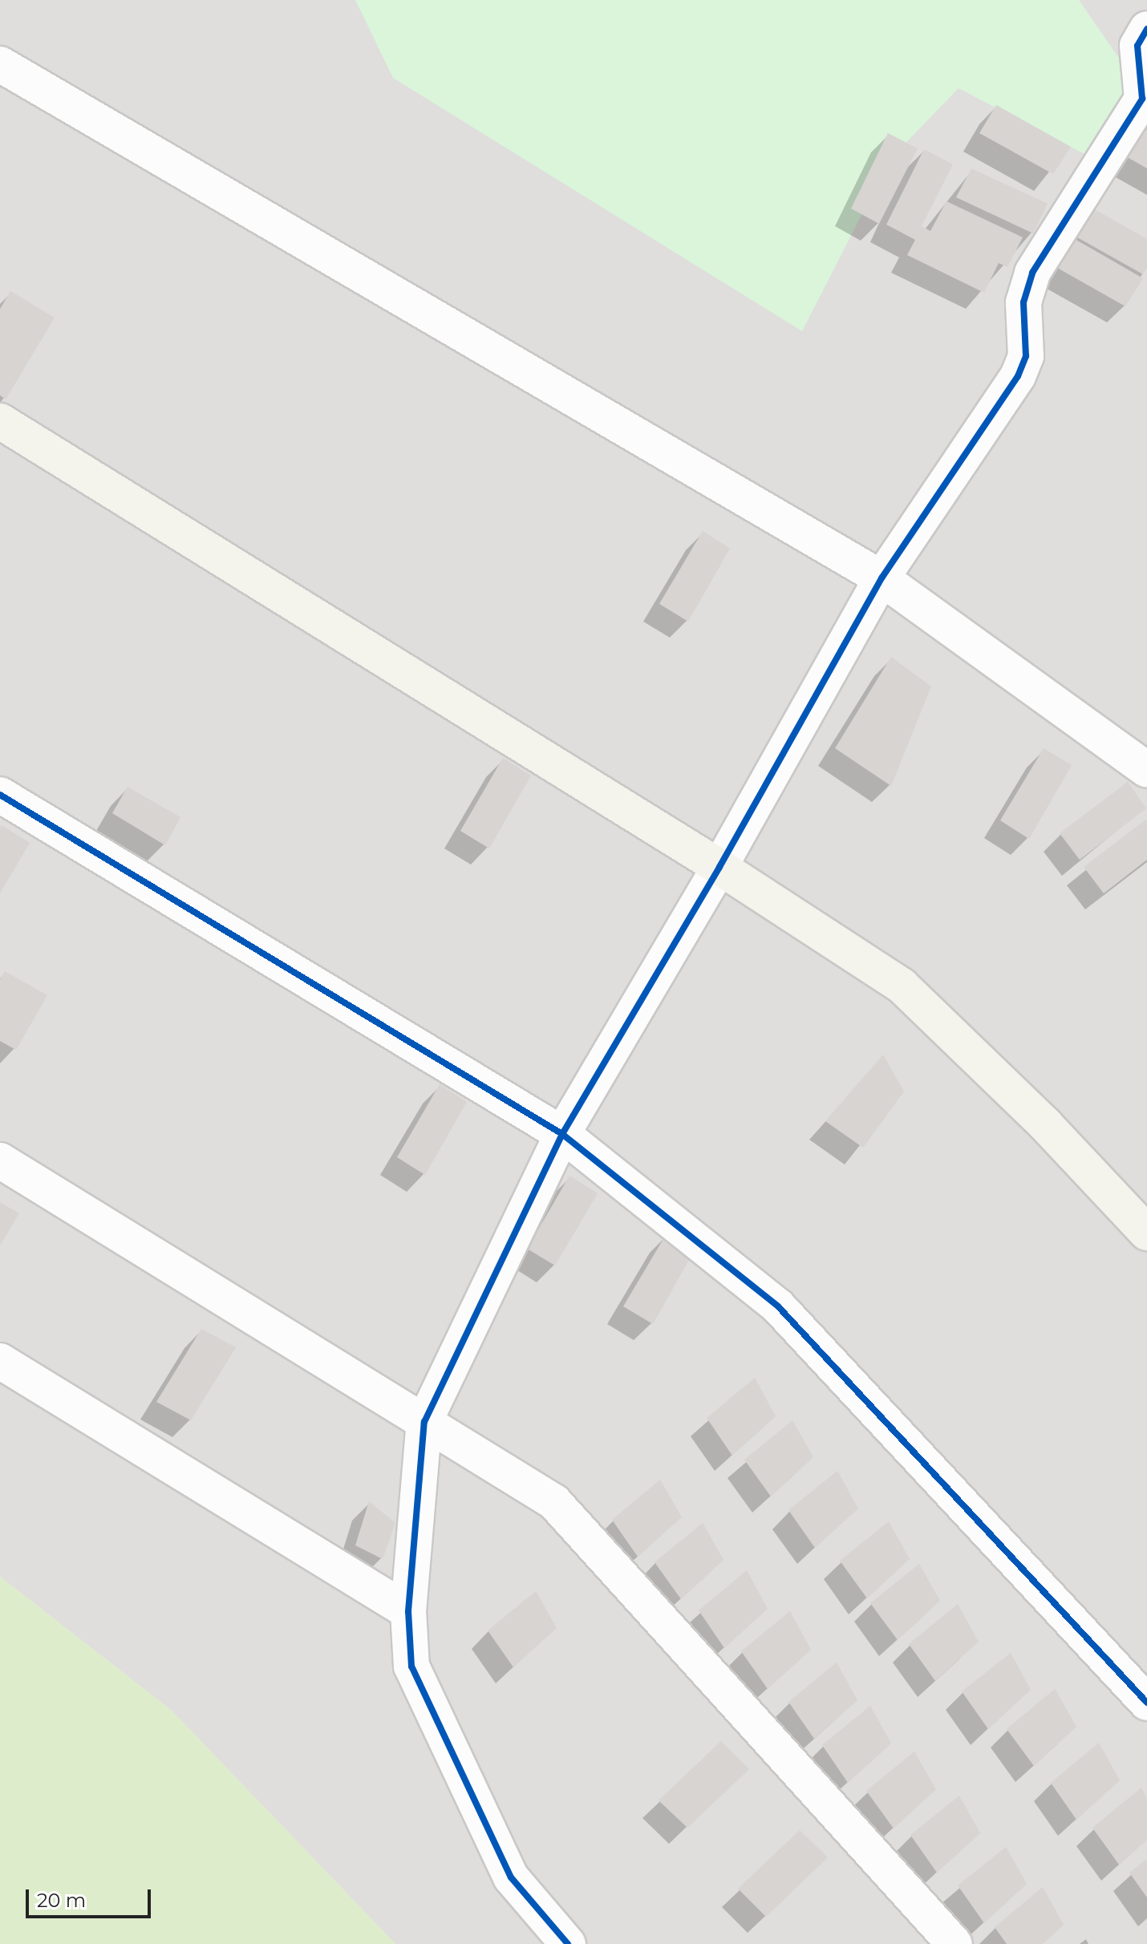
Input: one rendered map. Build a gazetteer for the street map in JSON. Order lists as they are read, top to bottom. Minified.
{"scale_bar":"20 m"}
